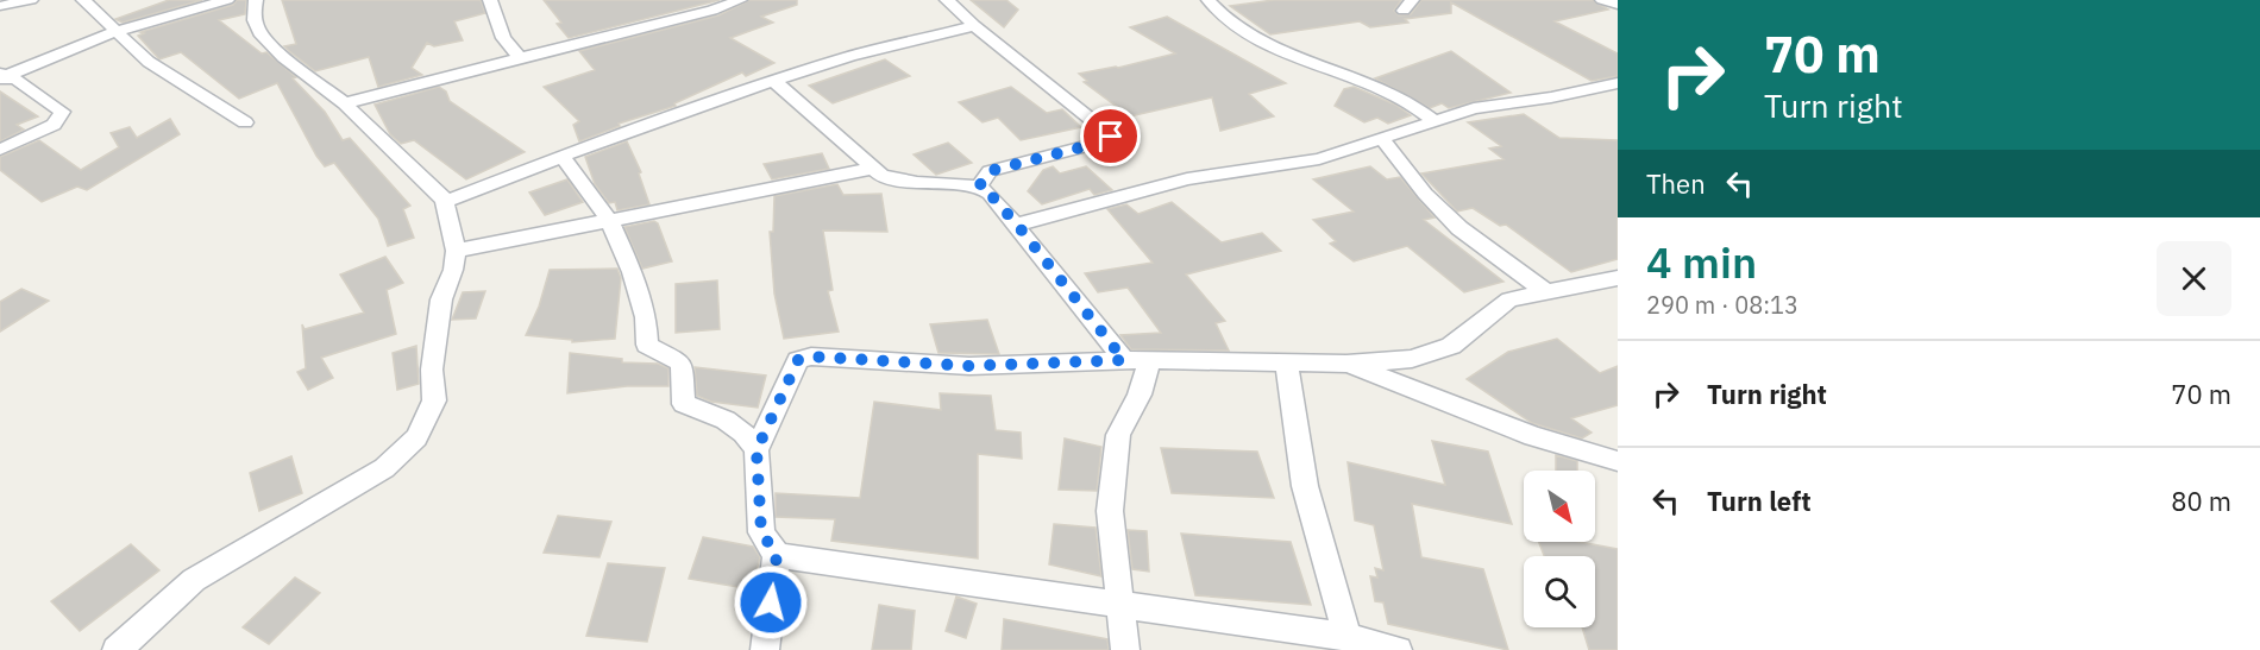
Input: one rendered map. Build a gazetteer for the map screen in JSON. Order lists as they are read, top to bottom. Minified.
{"north":"bottom right","page":{"turn":["70 m","Turn right"],"then":"Then","heading":["4 min","290 m · 08:13"],"list":[{"name":"Turn right","value":"70 m"},{"name":"Turn left","value":"80 m"}]}}
